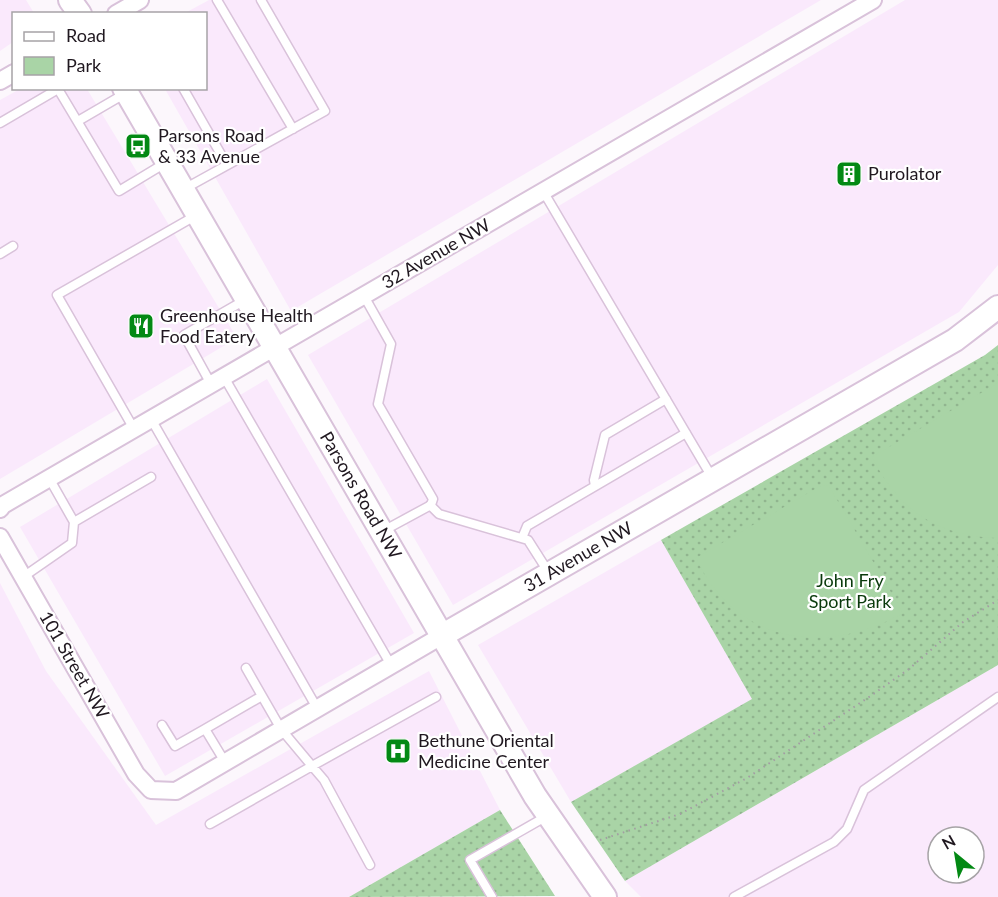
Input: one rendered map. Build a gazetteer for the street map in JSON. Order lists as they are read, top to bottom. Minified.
{"streets":{"main road":["Parsons Road NW","31 Avenue NW"],"street":["32 Avenue NW","101 Street NW"]},"crossings":[["32 Avenue NW","Parsons Road NW"],["Parsons Road NW","31 Avenue NW"],["31 Avenue NW","101 Street NW"]],"parks":["John Fry Sport Park"],"places":{"bus stop":["Parsons Road & 33 Avenue"],"building":["Purolator"],"restaurant":["Greenhouse Health Food Eatery"],"hospital":["Bethune Oriental Medicine Center"]},"legend":["Road","Park"],"north":"top left"}
